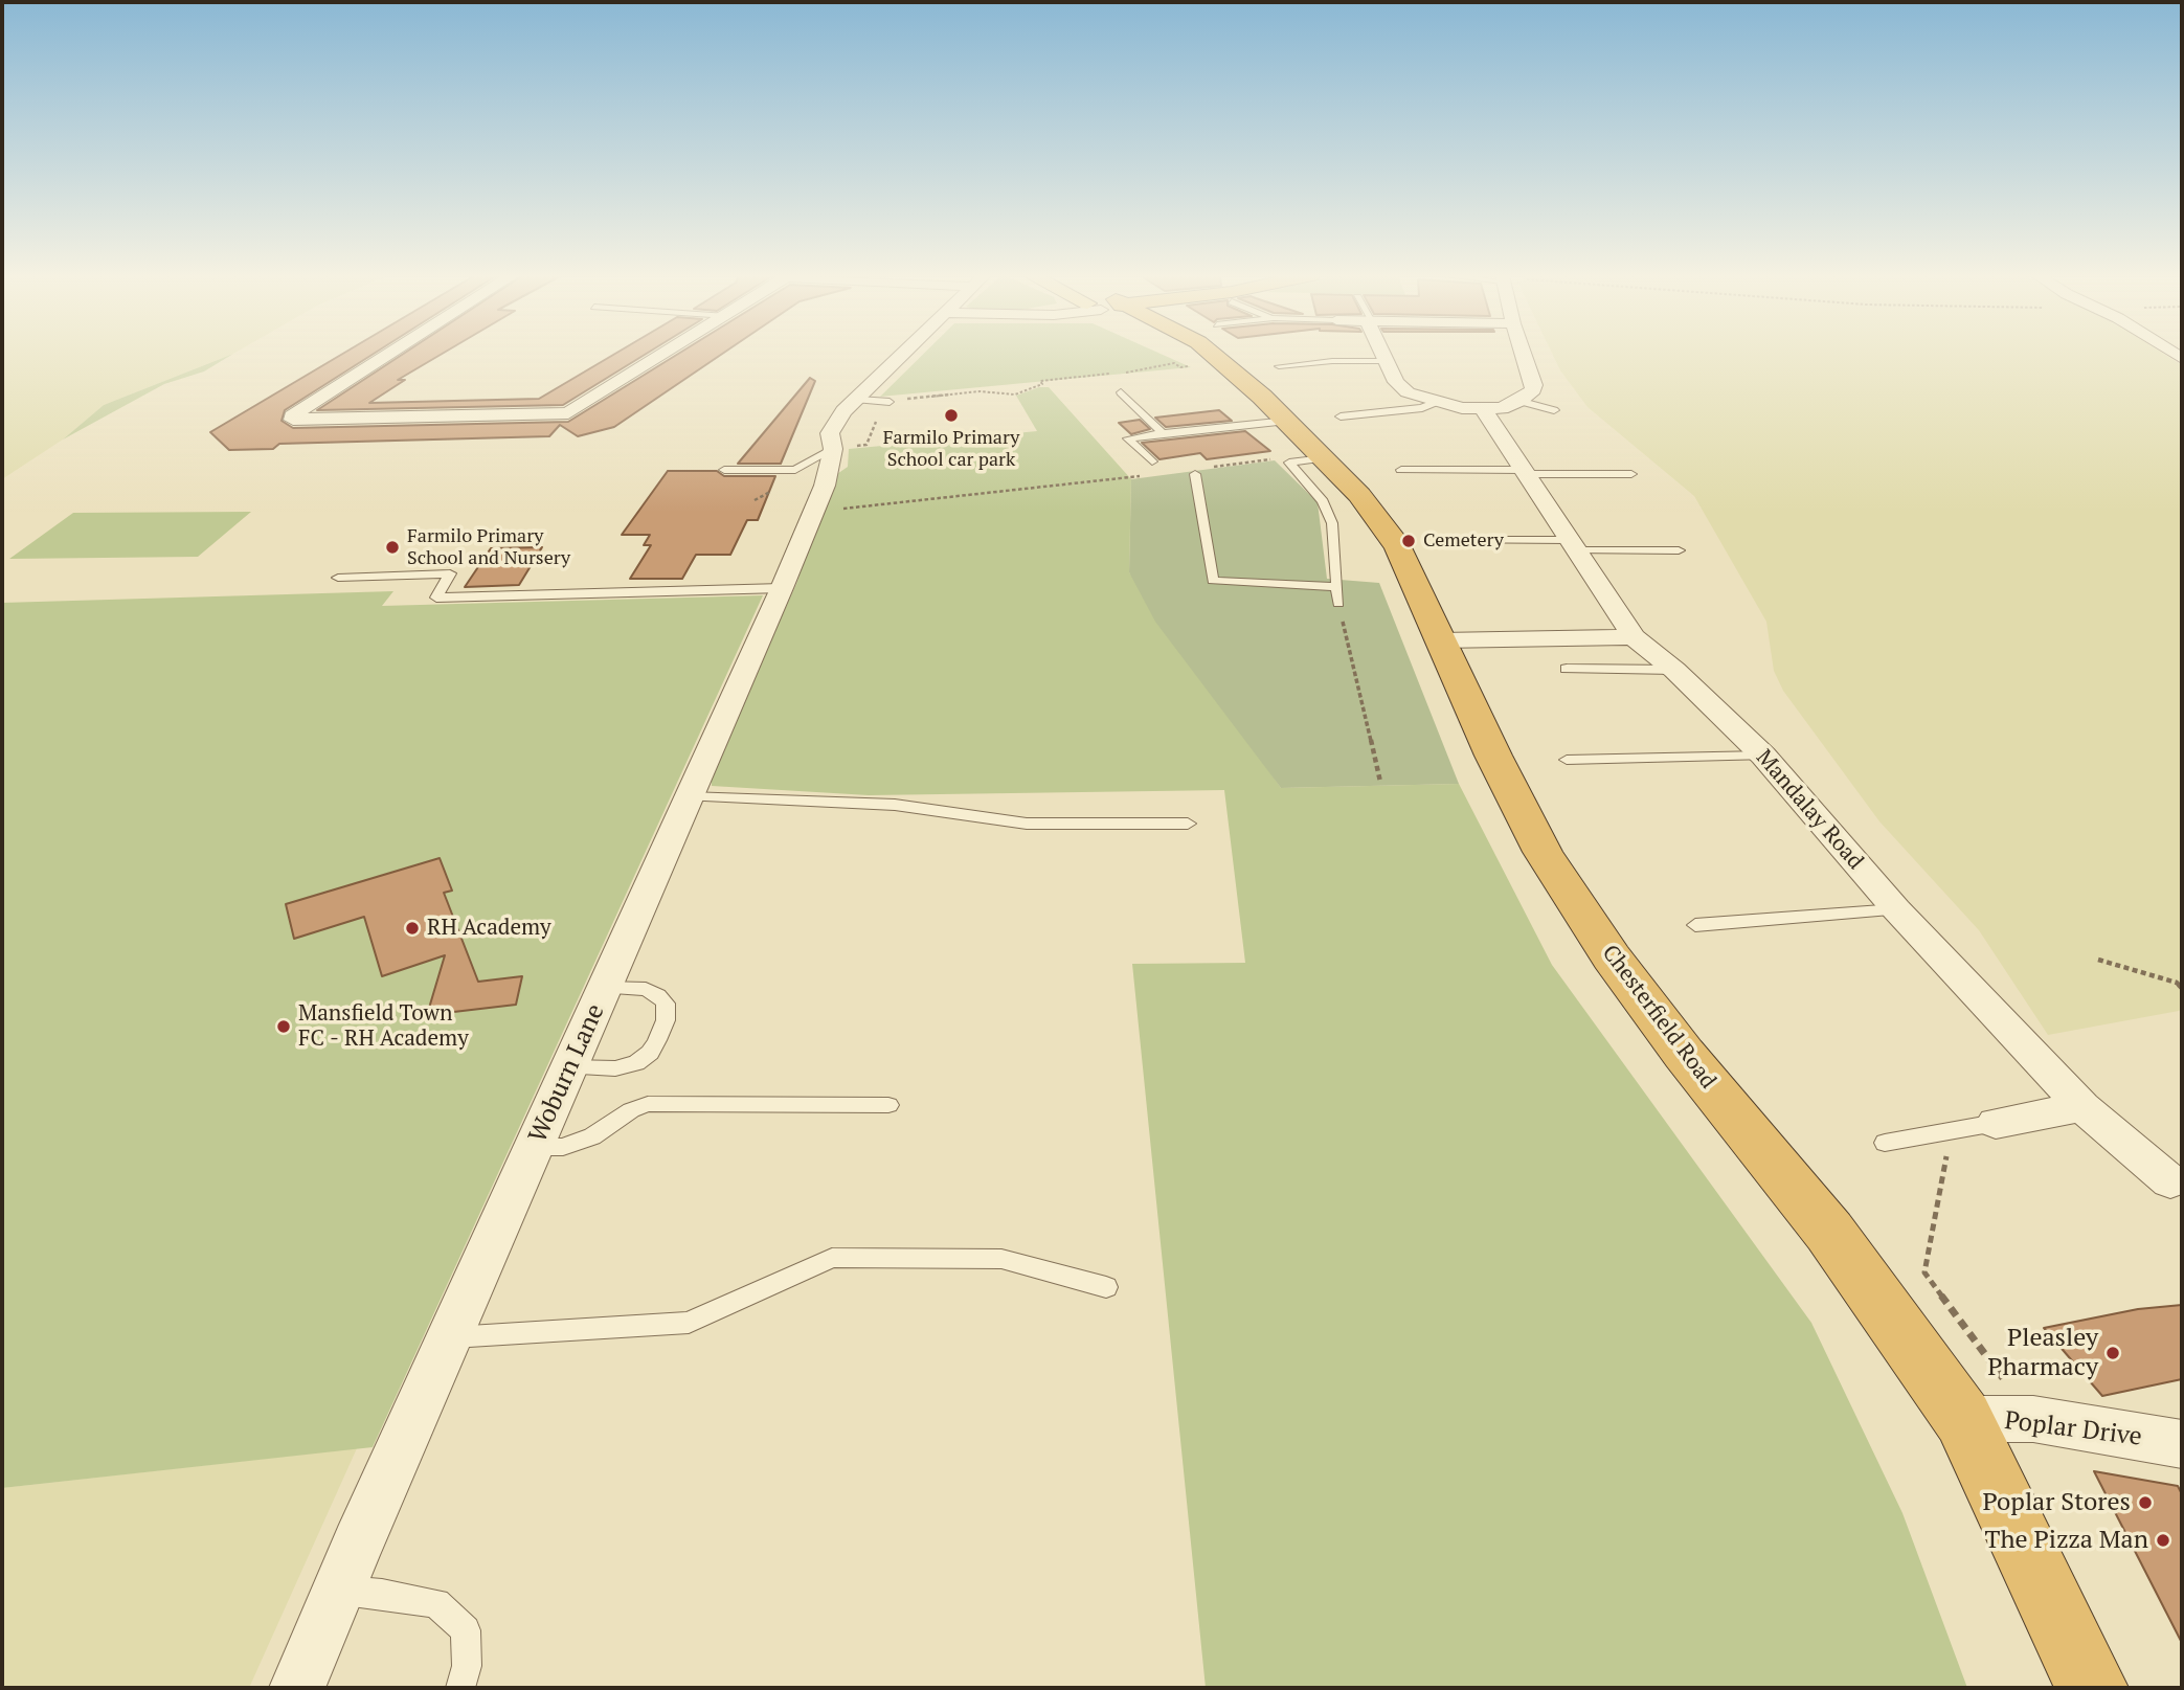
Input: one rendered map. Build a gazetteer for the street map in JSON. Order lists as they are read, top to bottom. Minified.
{"streets":{"highway":["Chesterfield Road"],"street":["Mandalay Road","Woburn Lane","Poplar Drive"]},"crossings":[["Chesterfield Road","Poplar Drive"]],"places":["Farmilo Primary School car park","Cemetery","Farmilo Primary School and Nursery","RH Academy","Mansfield Town FC - RH Academy","Pleasley Pharmacy","Poplar Stores","The Pizza Man"]}
